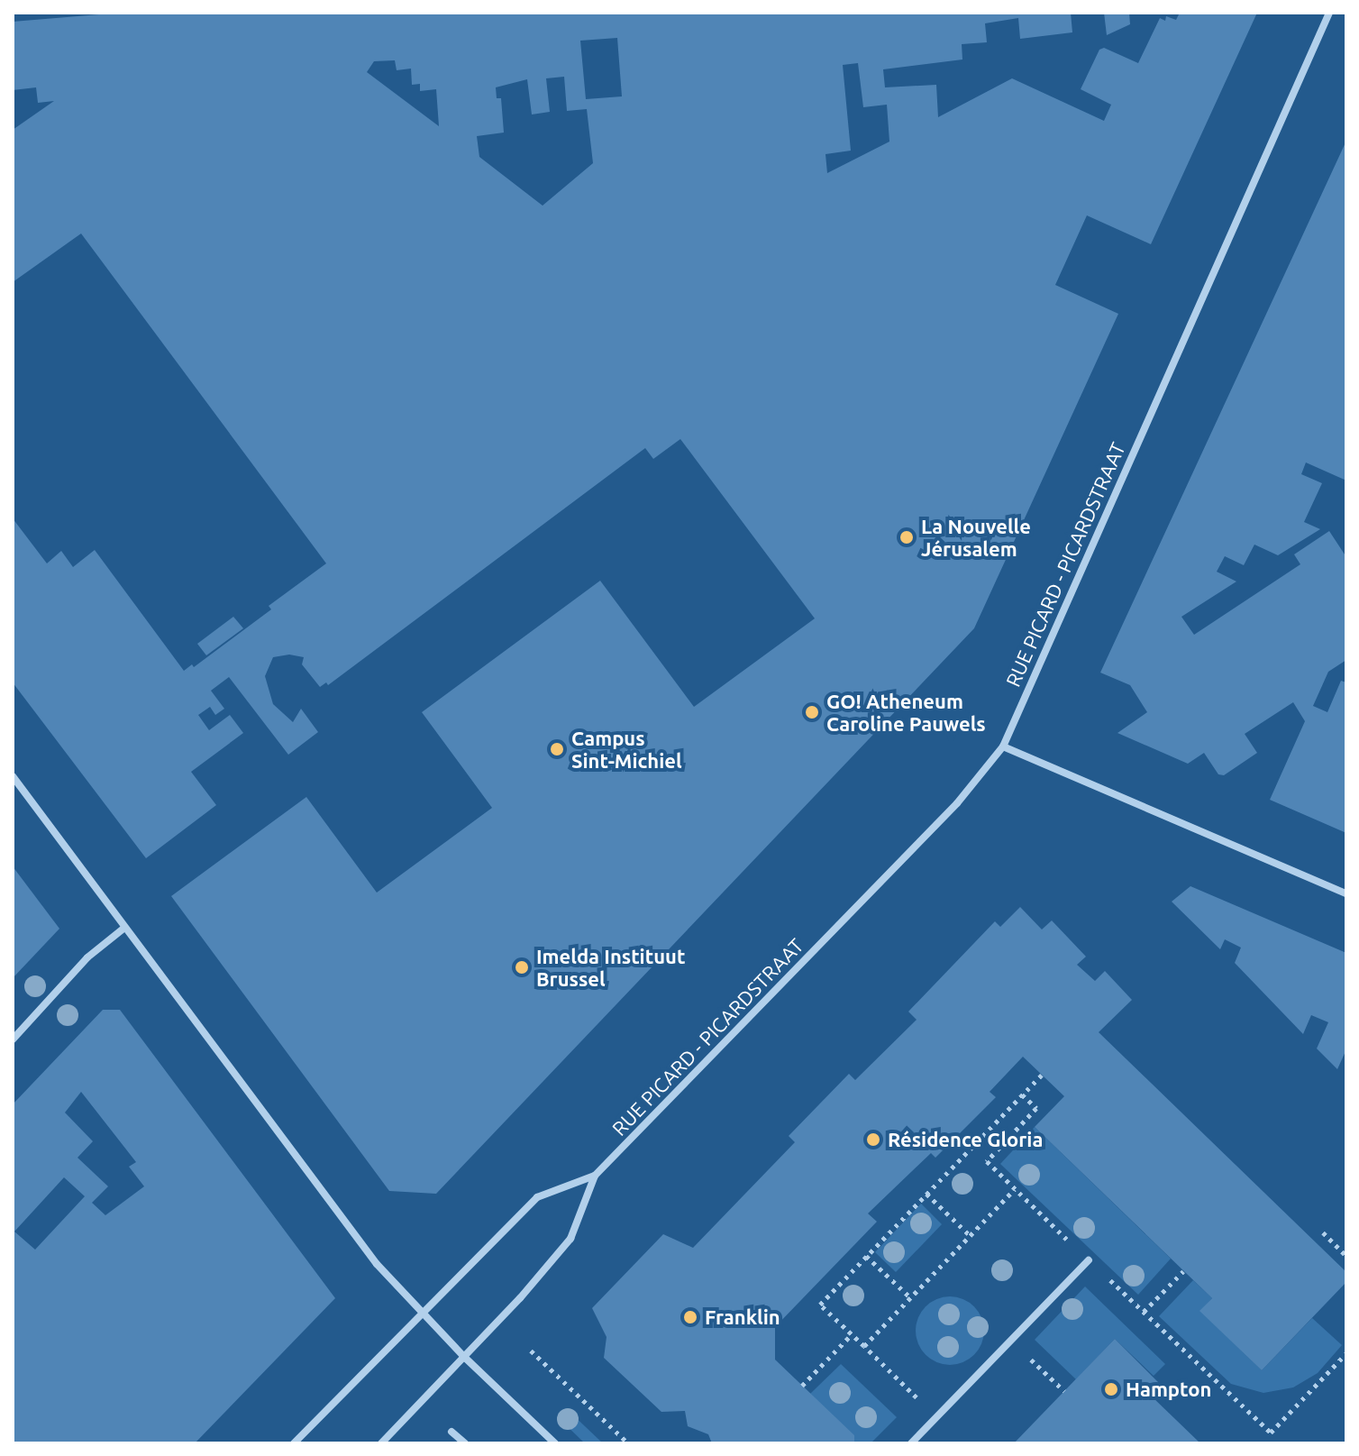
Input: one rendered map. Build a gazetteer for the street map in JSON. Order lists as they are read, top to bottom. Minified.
{"streets":{"street":["RUE PICARD - PICARDSTRAAT"]},"places":["La Nouvelle Jérusalem","GO! Atheneum Caroline Pauwels","Campus Sint-Michiel","Imelda Instituut Brussel","Résidence Gloria","Franklin","Hampton"]}
